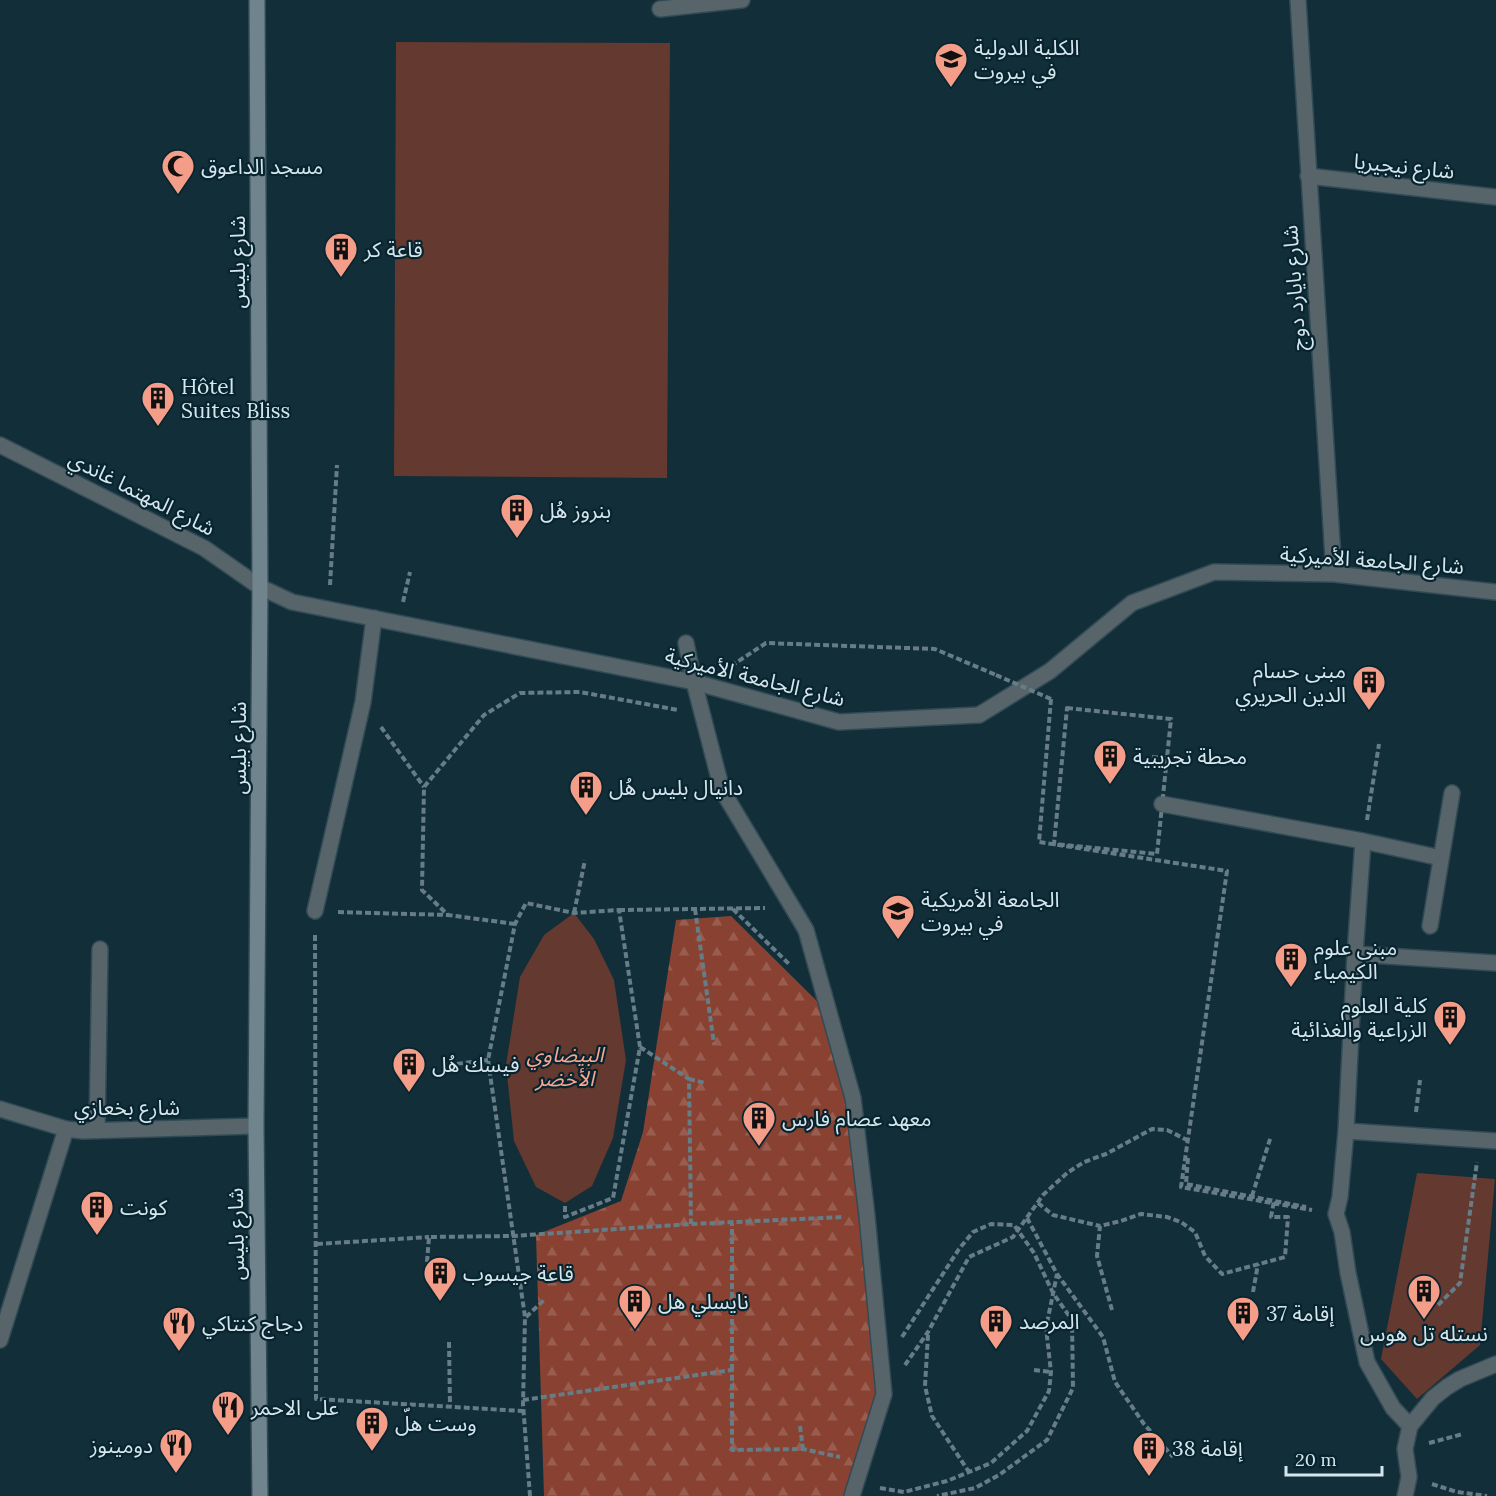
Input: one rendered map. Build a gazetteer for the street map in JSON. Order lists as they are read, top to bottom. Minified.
{"streets":{"street":["شارع نيجيريا","شارع بليس","شارع بايارد دوج","شارع المهتما غاندي","شارع الجامعة الأميركية","شارع بخعازي"]},"crossings":[["شارع نيجيريا","شارع بايارد دوج"],["شارع بليس","شارع المهتما غاندي"],["شارع بليس","شارع الجامعة الأميركية"],["شارع بليس","شارع بخعازي"],["شارع بايارد دوج","شارع الجامعة الأميركية"],["شارع المهتما غاندي","شارع الجامعة الأميركية"]],"parks":["البيضاوي الأخضر"],"places":{"school or university":["الكلية الدولية في بيروت","الجامعة الأمريكية في بيروت"],"mosque":["مسجد الداعوق"],"building":["قاعة كر","Hôtel Suites Bliss","بنروز هُل","مبنى حسام الدين الحريري","محطة تجريبية","دانيال بليس هُل","مبنى علوم الكيمياء","كلية العلوم الزراعية والغذائية","فيسك هُل","معهد عصام فارس","كونت","قاعة جيسوب","نستله تل هوس","نايسلي هل","إقامة 37","المرصد","وست هلّ","إقامة 38"],"restaurant":["دجاج كنتاكي","علی الاحمر","دومينوز"]},"scale_bar":"20 m"}
